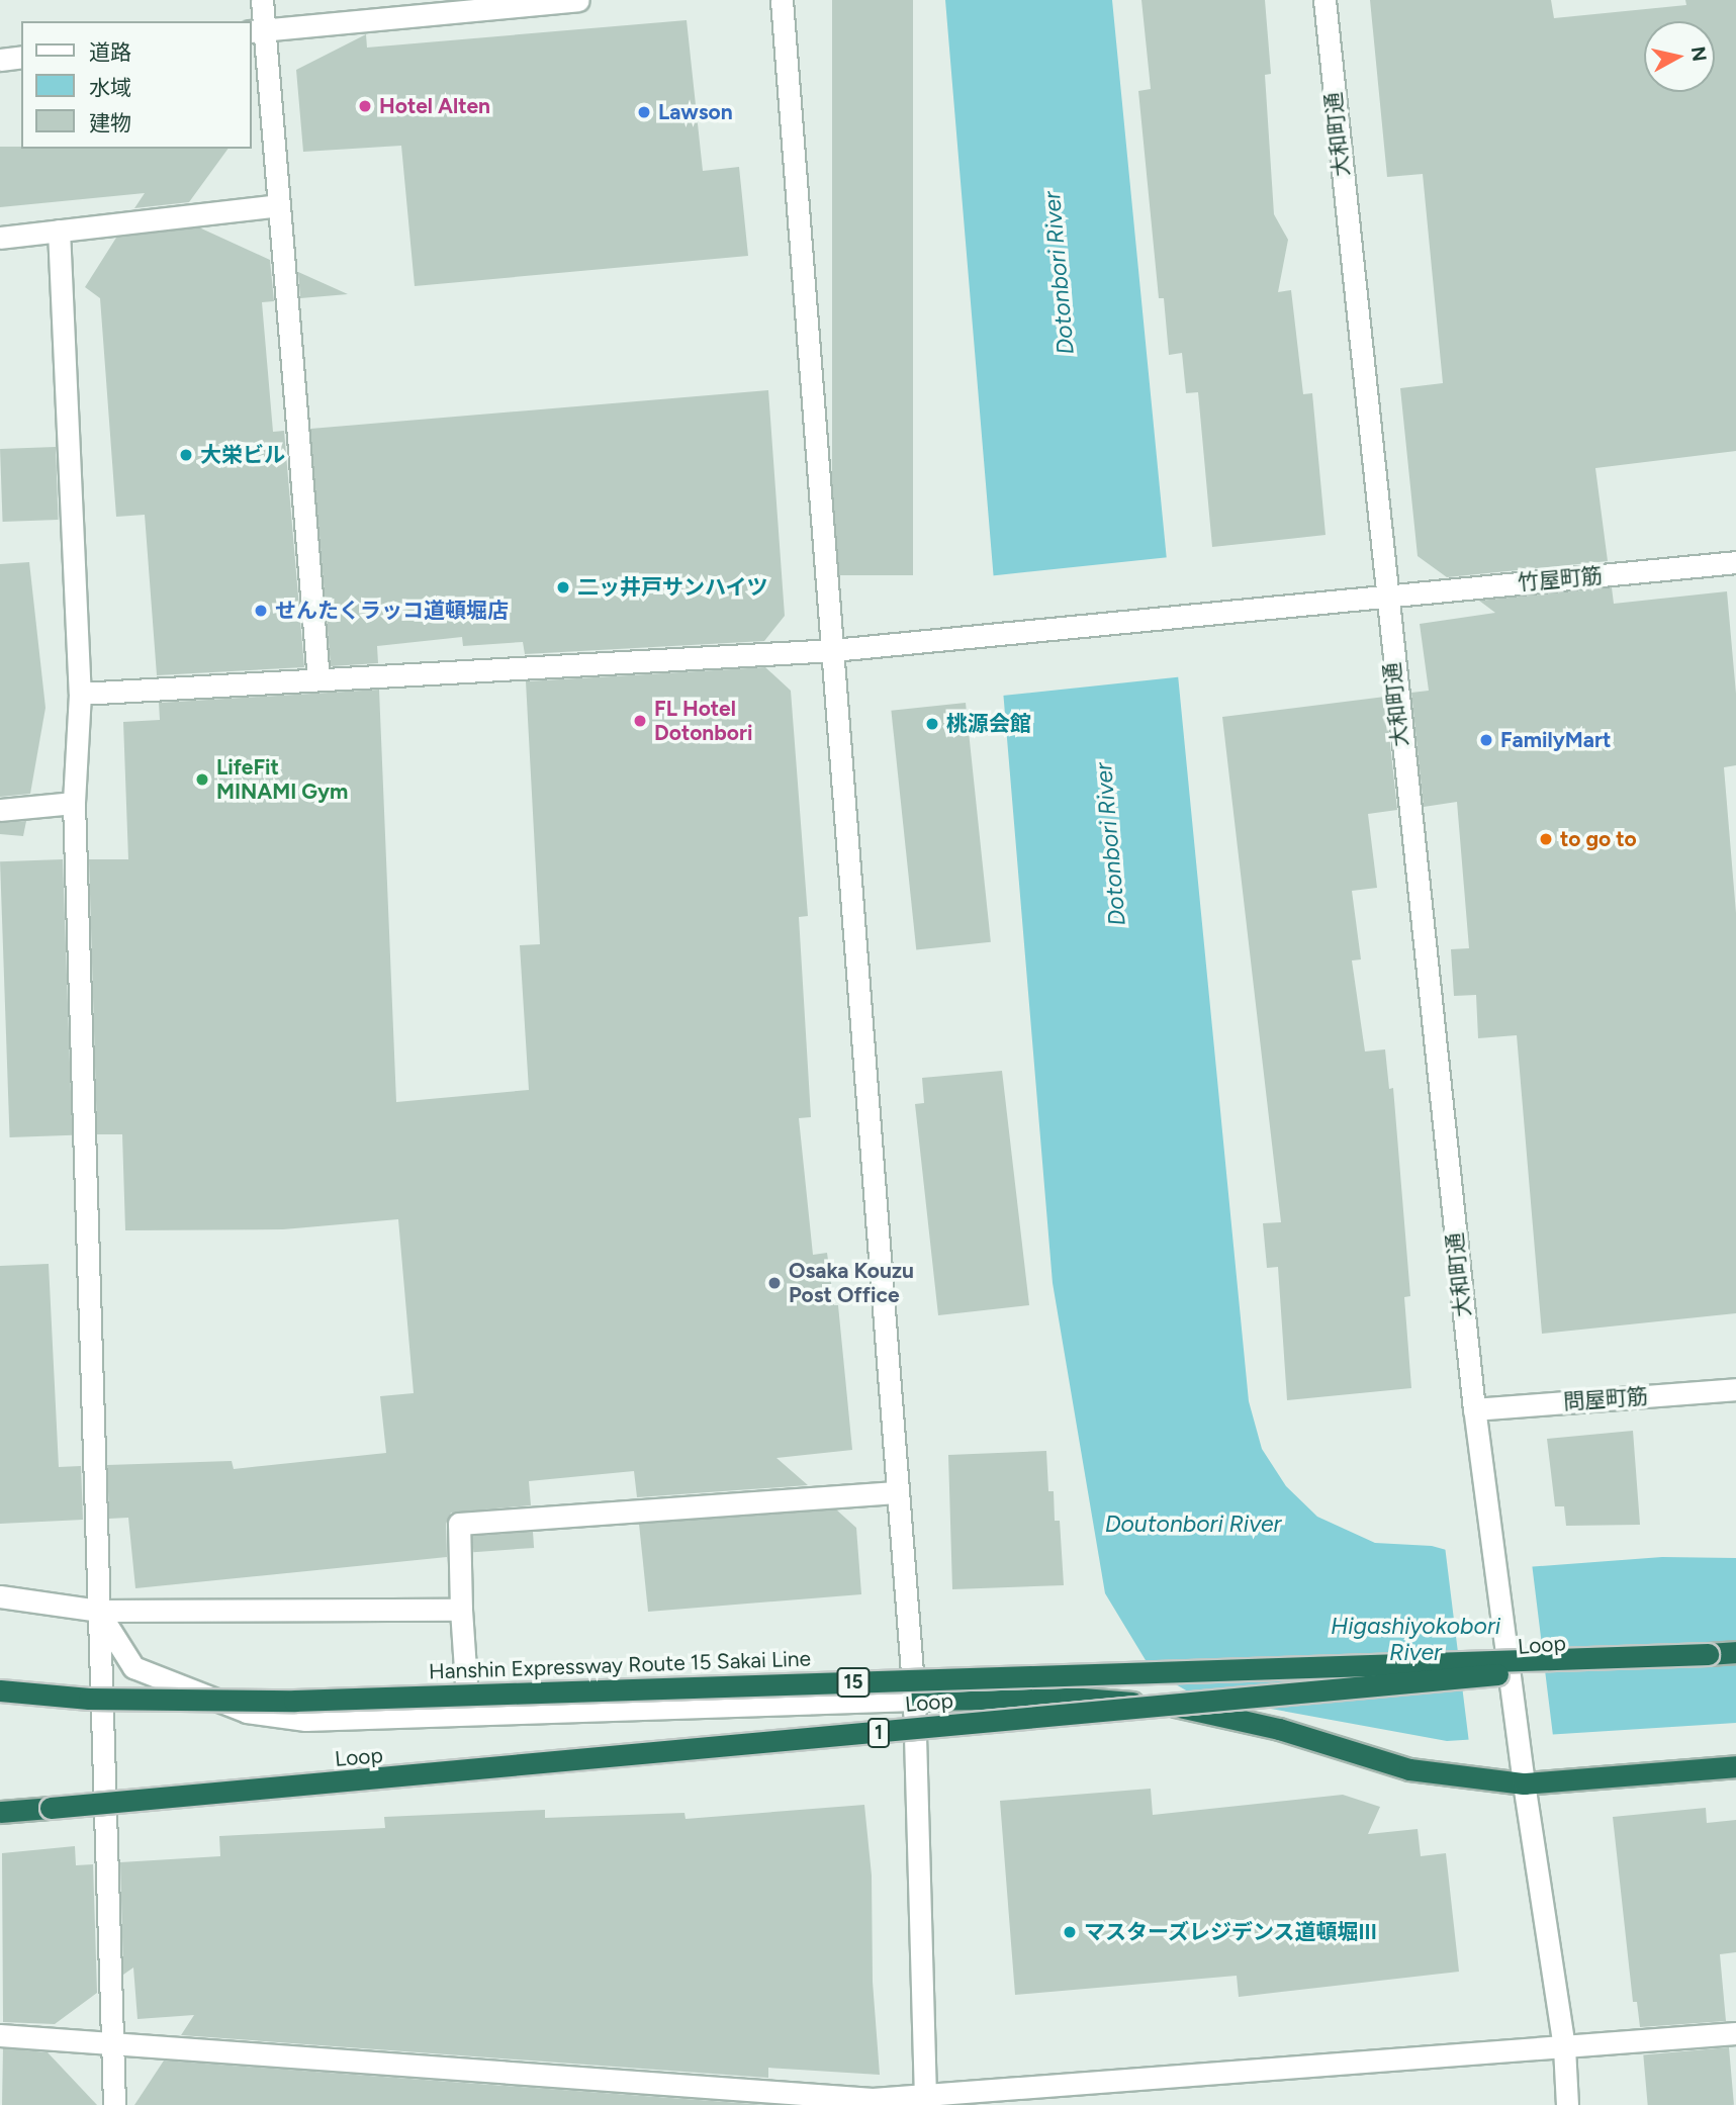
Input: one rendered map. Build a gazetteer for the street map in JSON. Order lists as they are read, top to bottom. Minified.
{"streets":{"highway":["Loop","Hanshin Expressway Route 15 Sakai Line","15","1"],"street":["大和町通","竹屋町筋","問屋町筋"]},"crossings":[["大和町通","竹屋町筋"],["大和町通","問屋町筋"],["Loop","Hanshin Expressway Route 15 Sakai Line"]],"water":["Dotonbori River","Doutonbori River","Higashiyokobori River"],"places":["Hotel Alten","Lawson","大栄ビル","二ッ井戸サンハイツ","せんたくラッコ道頓堀店","FL Hotel Dotonbori","桃源会館","FamilyMart","LifeFit MINAMI Gym","to go to","Osaka Kouzu Post Office","マスターズレジデンス道頓堀III"],"legend":["道路","水域","建物"],"north":"right"}
